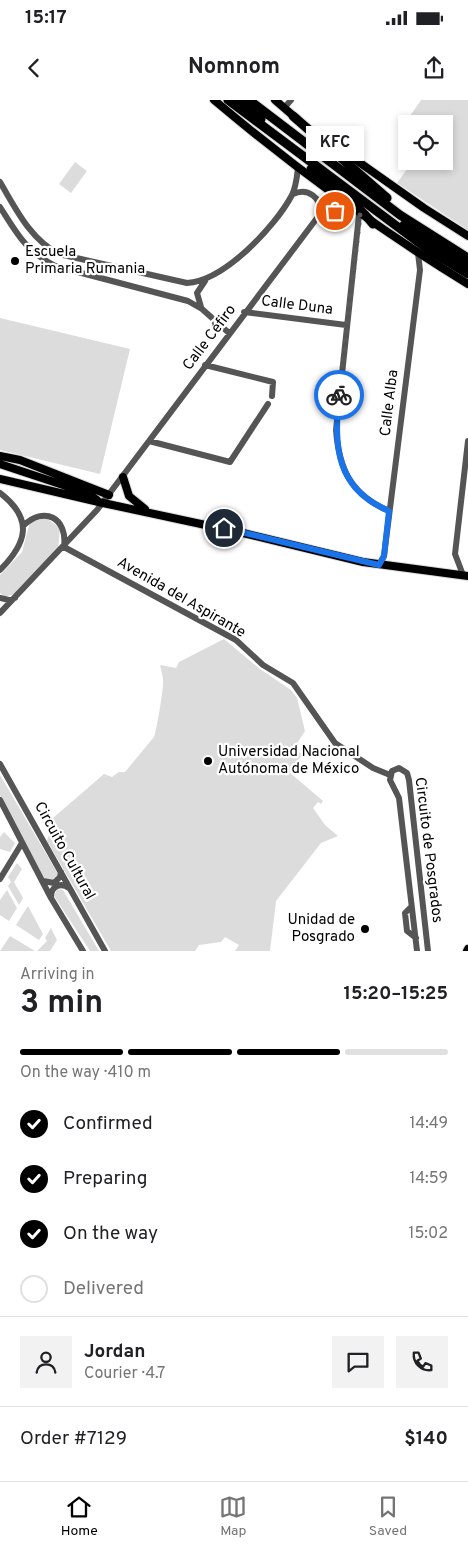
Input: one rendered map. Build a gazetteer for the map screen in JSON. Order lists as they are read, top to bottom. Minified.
{"streets":{"street":["Calle Duna","Calle Céfiro","Calle Alba","Avenida del Aspirante","Circuito de Posgrados","Circuito Cultural"]},"crossings":[["Calle Duna","Calle Céfiro"],["Avenida del Aspirante","Circuito de Posgrados"]],"places":["KFC","Escuela Primaria Rumania","Universidad Nacional Autónoma de México","Unidad de Posgrado"],"page":{"status":"15:17","header":"Nomnom","bubble":"KFC","heading":["3 min","Arriving in","15:20–15:25"],"panel":["Jordan","Courier · 4.7","Order #7129","$140"],"bar":"On the way · 410 m","list":[["Confirmed","14:49"],["Preparing","14:59"],["On the way","15:02"],"Delivered"],"tabs":["Home","Map","Saved"]}}
